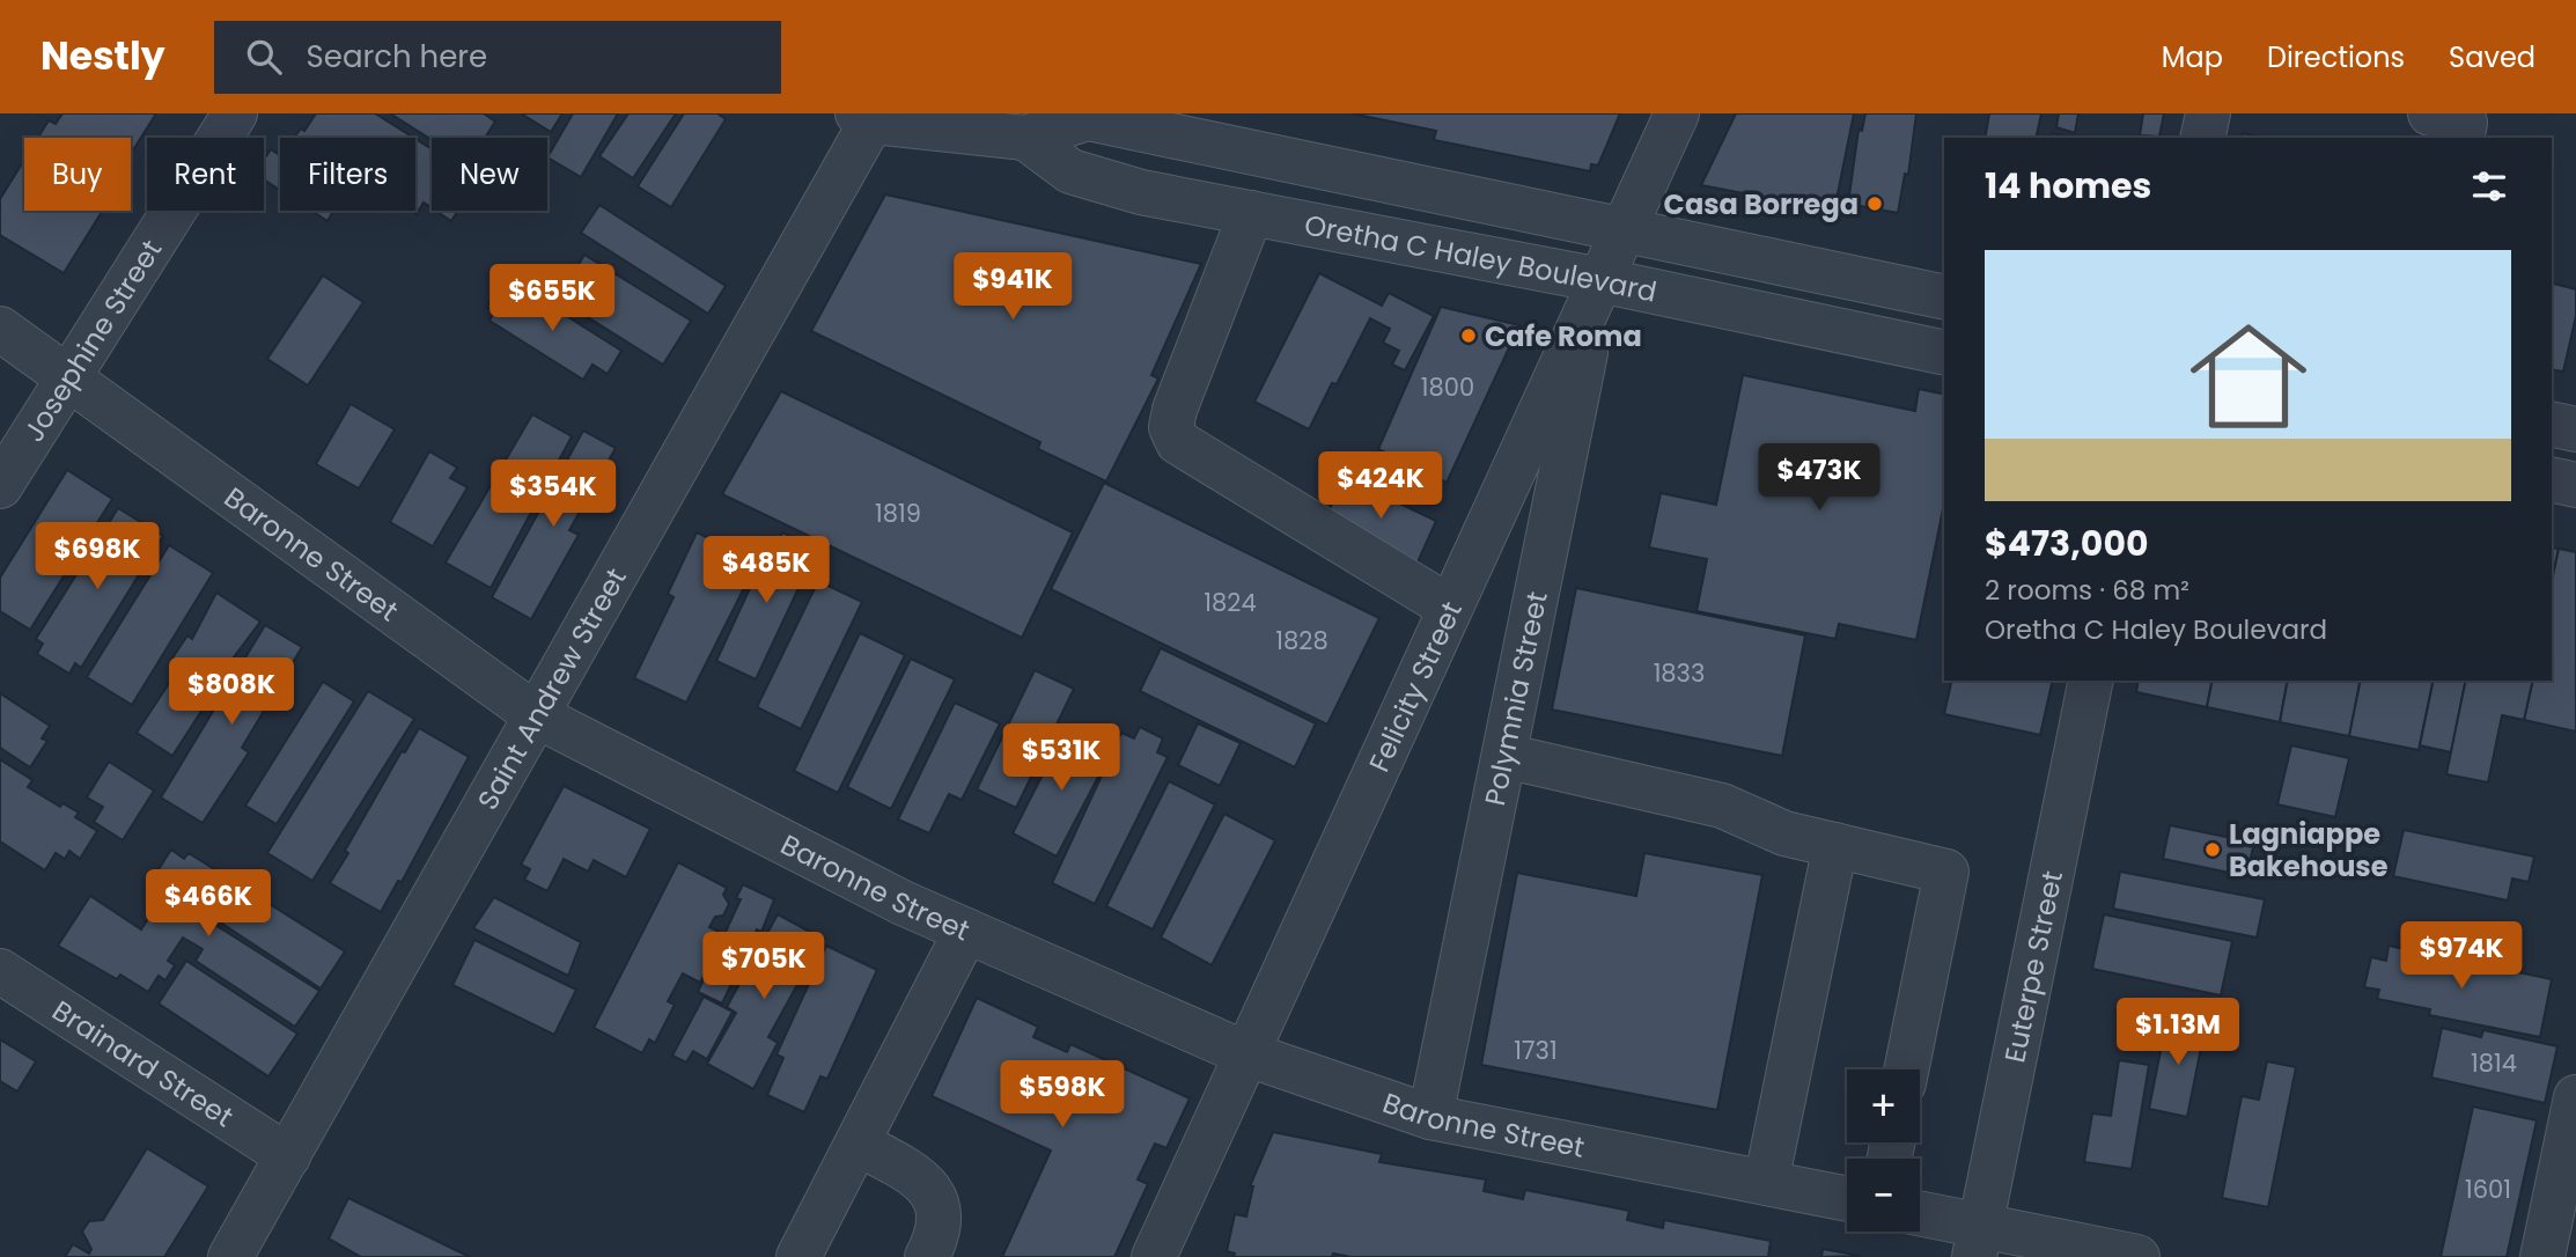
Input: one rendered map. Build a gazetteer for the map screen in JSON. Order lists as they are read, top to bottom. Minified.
{"streets":{"street":["Oretha C Haley Boulevard","Josephine Street","Baronne Street","Felicity Street","Saint Andrew Street","Polymnia Street","Euterpe Street","Brainard Street"]},"crossings":[["Oretha C Haley Boulevard","Felicity Street"],["Oretha C Haley Boulevard","Saint Andrew Street"],["Oretha C Haley Boulevard","Polymnia Street"],["Josephine Street","Baronne Street"],["Baronne Street","Felicity Street"],["Baronne Street","Saint Andrew Street"],["Baronne Street","Polymnia Street"],["Felicity Street","Polymnia Street"],["Saint Andrew Street","Brainard Street"]],"places":["Casa Borrega","Cafe Roma","Lagniappe Bakehouse"],"house_numbers":["1800","1819","1824","1828","1833","1731","1814","1601"],"page":{"header":"Nestly","search":"Search here","nav":["Map","Directions","Saved"],"chip":["Buy","Rent","Filters","New"],"heading":"14 homes","list":[{"name":"$473,000","note":"2 rooms · 68 m² · Oretha C Haley Boulevard"}],"price":["$941K","$655K","$473K","$424K","$354K","$698K","$485K","$808K","$531K","$466K","$974K","$705K","$1.13M","$598K"],"map_buttons":["+","−"]}}
